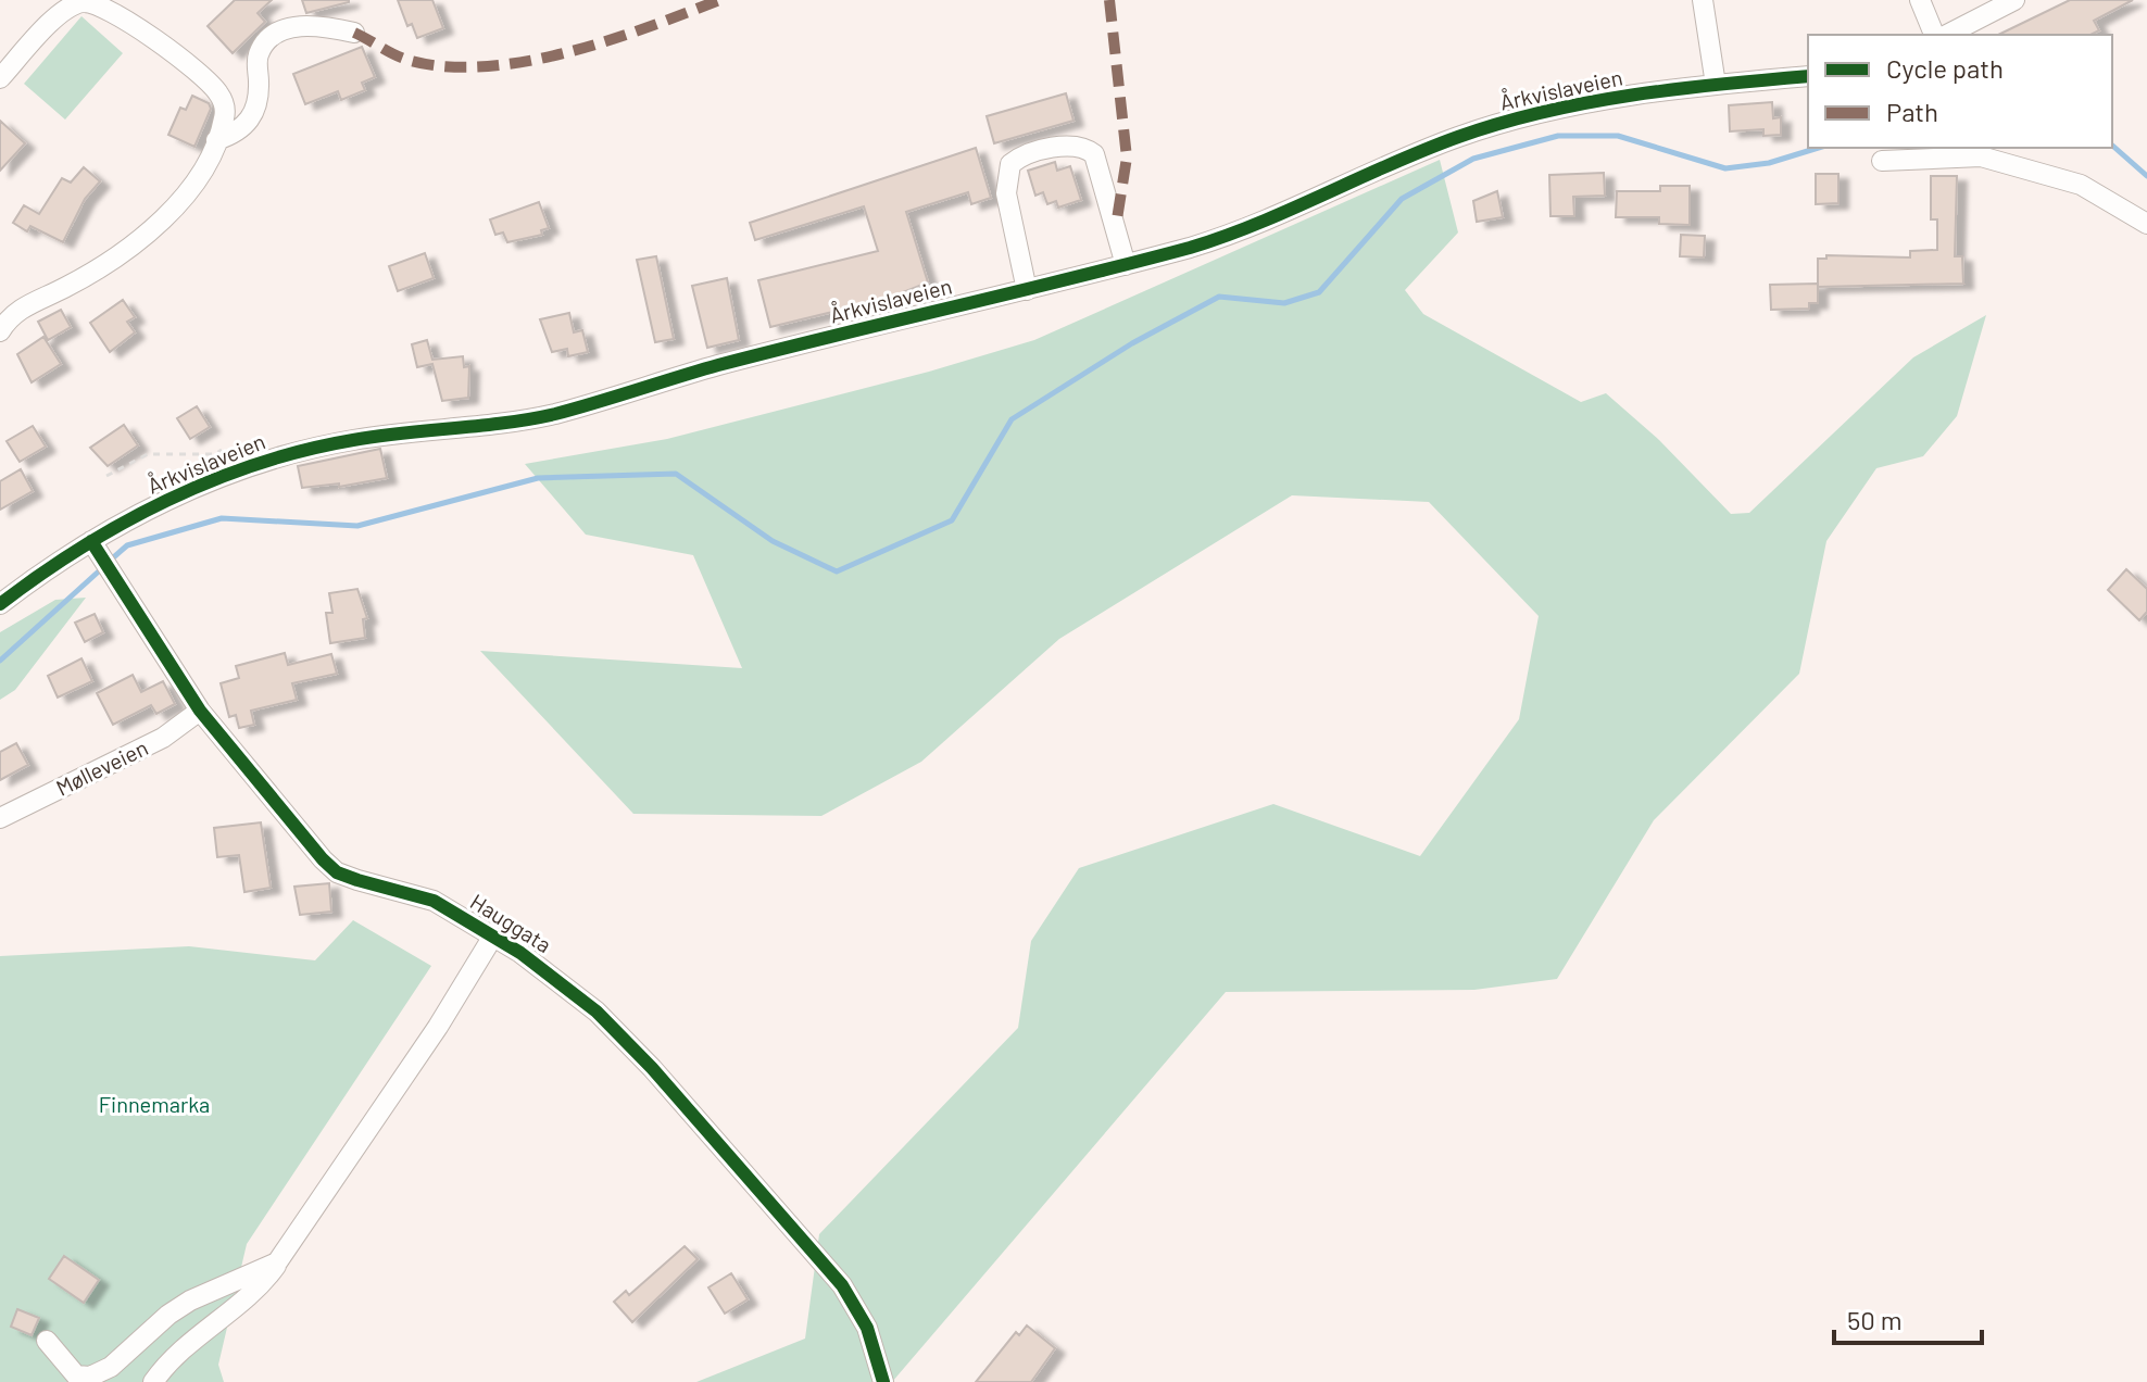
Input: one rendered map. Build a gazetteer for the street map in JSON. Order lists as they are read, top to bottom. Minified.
{"streets":{"street":["Årkvislaveien","Mølleveien","Hauggata"]},"crossings":[["Årkvislaveien","Hauggata"],["Mølleveien","Hauggata"]],"parks":["Finnemarka"],"legend":["Cycle path","Path"],"scale_bar":"50 m"}
